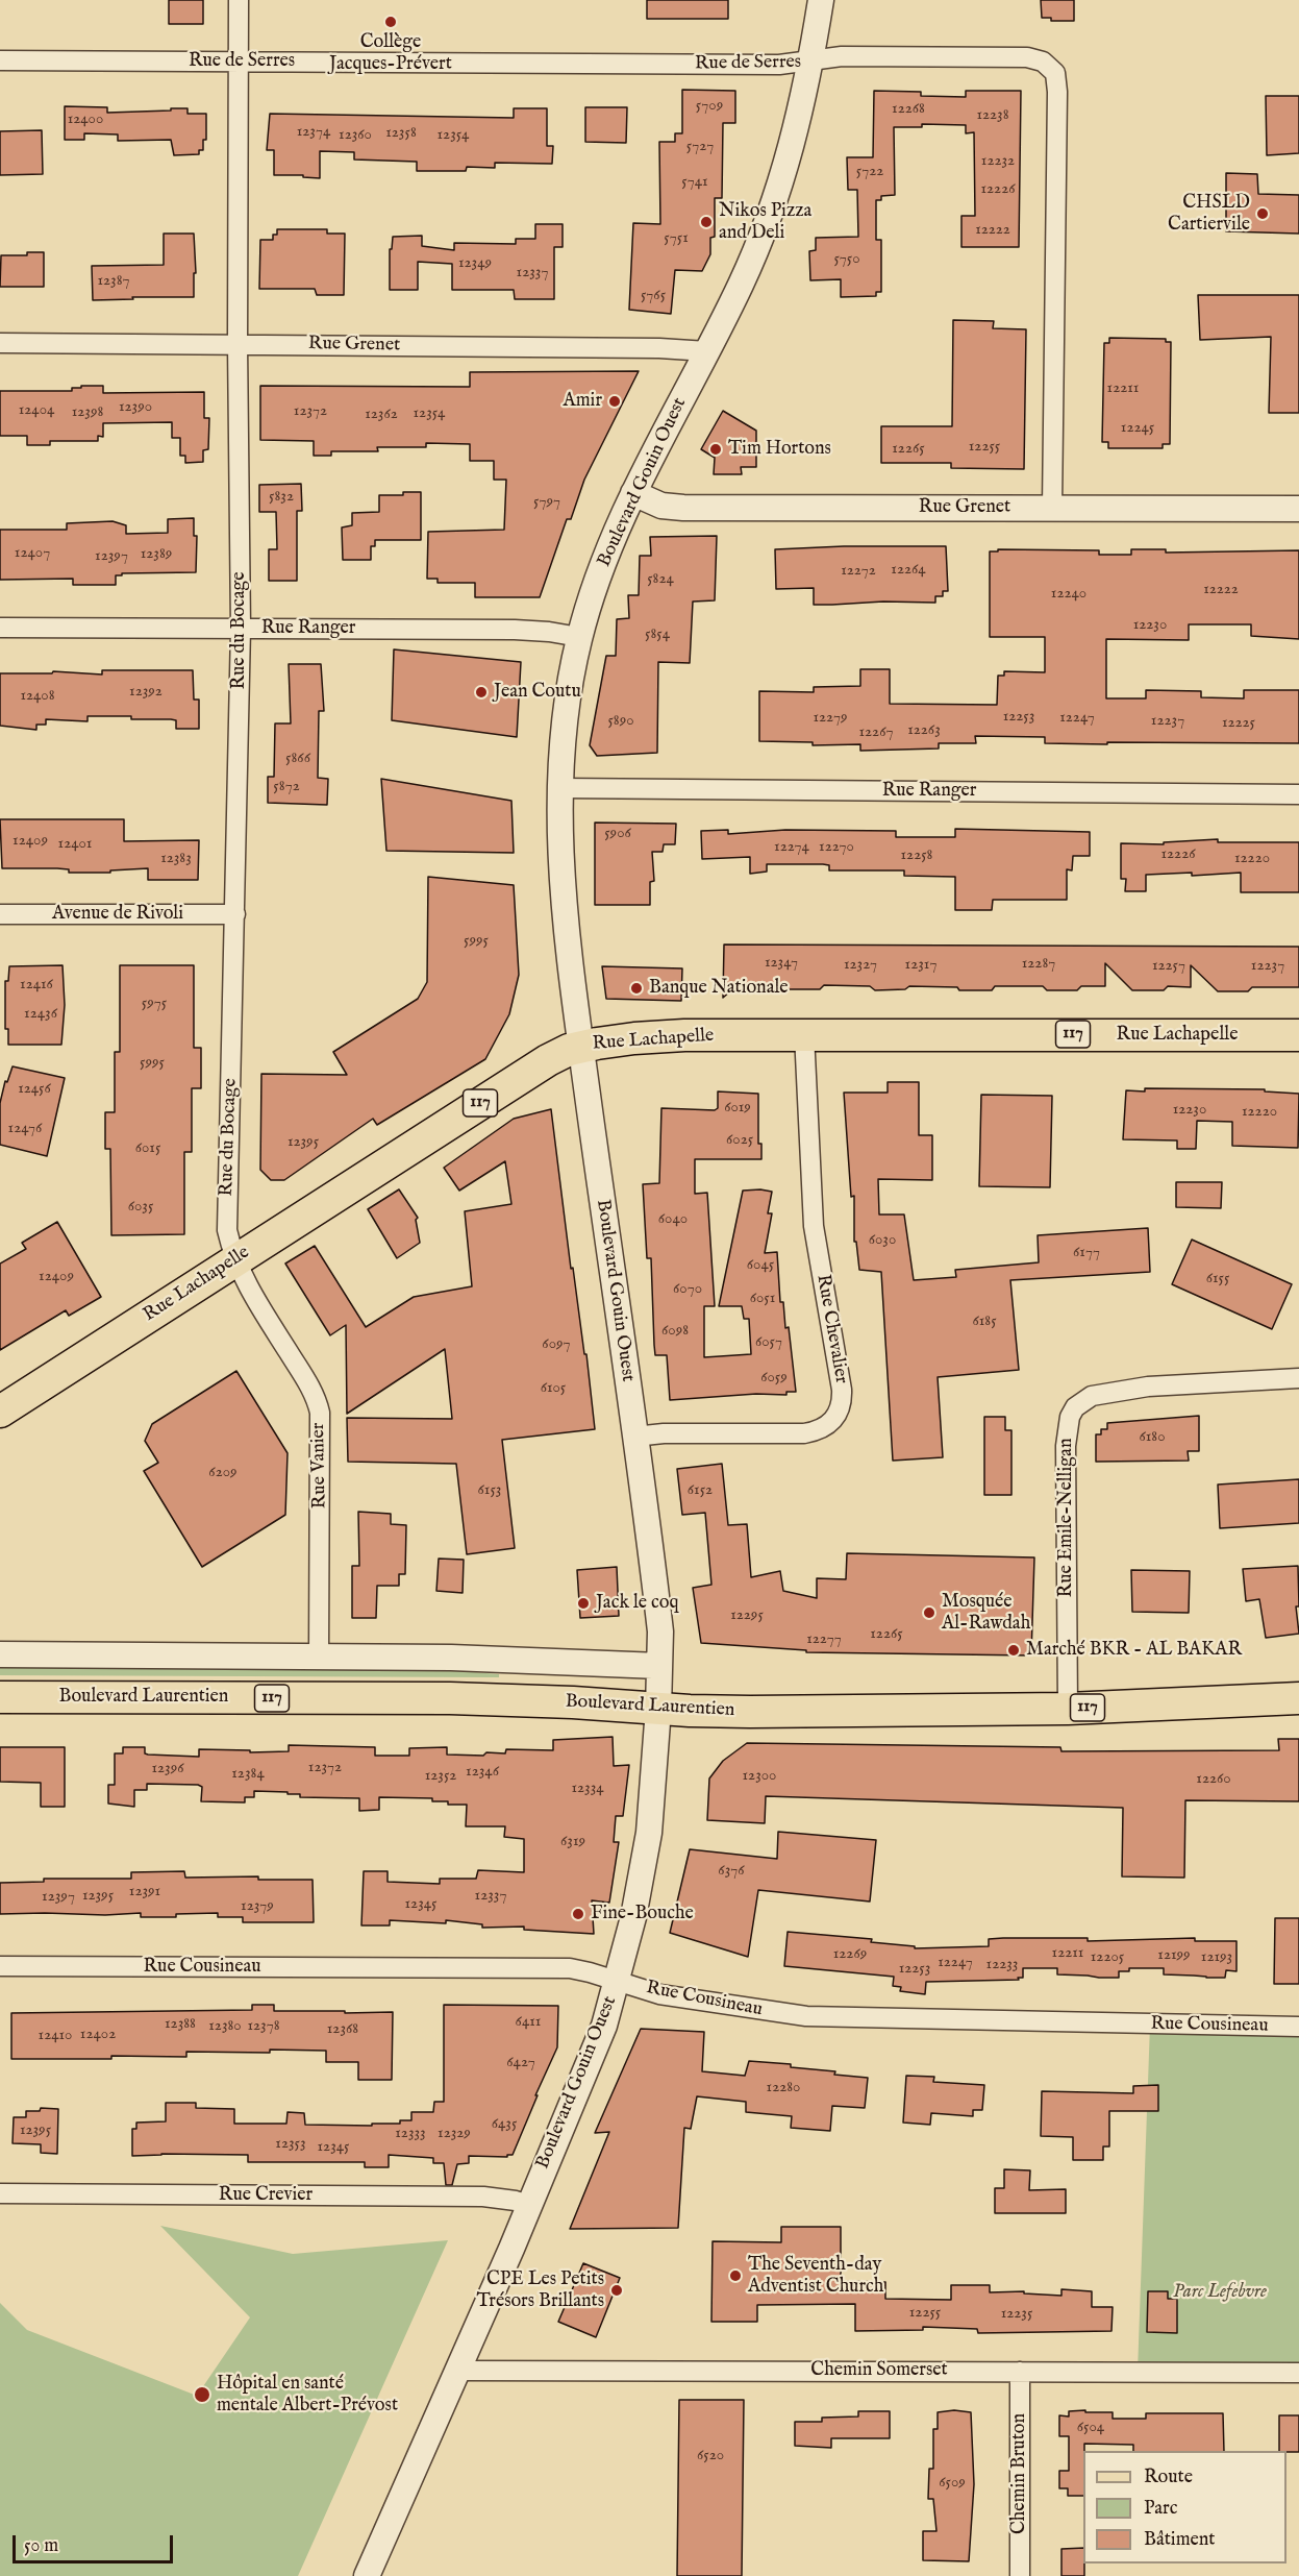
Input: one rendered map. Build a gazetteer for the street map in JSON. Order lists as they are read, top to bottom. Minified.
{"streets":{"main road":["117","Rue Lachapelle","Boulevard Laurentien"],"street":["Rue de Serres","Rue Grenet","Boulevard Gouin Ouest","Rue Ranger","Rue du Bocage","Avenue de Rivoli","Rue Chevalier","Rue Vanier","Rue Emile-Nelligan","Rue Cousineau","Rue Crevier","Chemin Somerset","Chemin Bruton"]},"crossings":[["Rue de Serres","Rue Grenet"],["Rue de Serres","Boulevard Gouin Ouest"],["Rue de Serres","Rue du Bocage"],["Rue Grenet","Boulevard Gouin Ouest"],["Rue Grenet","Rue du Bocage"],["Boulevard Gouin Ouest","Rue Ranger"],["Boulevard Gouin Ouest","Rue Lachapelle"],["Boulevard Gouin Ouest","Rue Chevalier"],["Boulevard Gouin Ouest","Boulevard Laurentien"],["Boulevard Gouin Ouest","Rue Cousineau"],["Boulevard Gouin Ouest","Rue Crevier"],["Boulevard Gouin Ouest","Chemin Somerset"],["Rue Ranger","Rue du Bocage"],["Rue du Bocage","Avenue de Rivoli"],["Rue du Bocage","Rue Lachapelle"],["Rue du Bocage","Rue Vanier"],["Rue Lachapelle","Rue Chevalier"],["Rue Lachapelle","Rue Vanier"],["Rue Emile-Nelligan","Boulevard Laurentien"],["Chemin Somerset","Chemin Bruton"]],"parks":["Parc Lefebvre"],"places":["Collège Jacques-Prévert","CHSLD Cartiervile","Nikos Pizza and Deli","Amir","Tim Hortons","Jean Coutu","Banque Nationale","Jack le coq","Mosquée Al-Rawdah","Marché BKR - AL BAKAR","Fine-Bouche","The Seventh-day Adventist Church","CPE Les Petits Trésors Brillants","Hôpital en santé mentale Albert-Prévost"],"house_numbers":["5709","12268","12238","12400","12374","12358","12360","12354","5727","12232","5722","5741","12226","12222","5751","5750","12349","12337","12387","5765","12211","12390","12404","12372","12398","12354","12362","12245","12255","12265","5832","5797","12407","12389","12397","12264","12272","5824","12222","12240","12230","5854","12392","12408","12253","12279","12247","5890","12237","12225","12263","12267","5866","5872","5906","12409","12401","12274","12270","12226","12258","12383","12220","5995","12347","12287","12327","12317","12257","12237","12416","5975","12436","5995","12456","6019","12230","12220","12476","6025","12395","6015","6035","6040","6030","6177","6045","12409","6155","6070","6051","6185","6098","6057","6097","6059","6105","6180","6209","6153","6152","12295","12265","12277","12372","12396","12346","12384","12352","12300","12260","12334","6319","6376","12391","12395","12337","12397","12345","12379","12211","12269","12199","12205","12193","12247","12233","12253","6411","12388","12380","12378","12368","12402","12410","6427","12280","6435","12395","12333","12329","12353","12345","12255","12235","6504","6520","6509"],"legend":["Route","Parc","Bâtiment"],"scale_bar":"50 m"}
